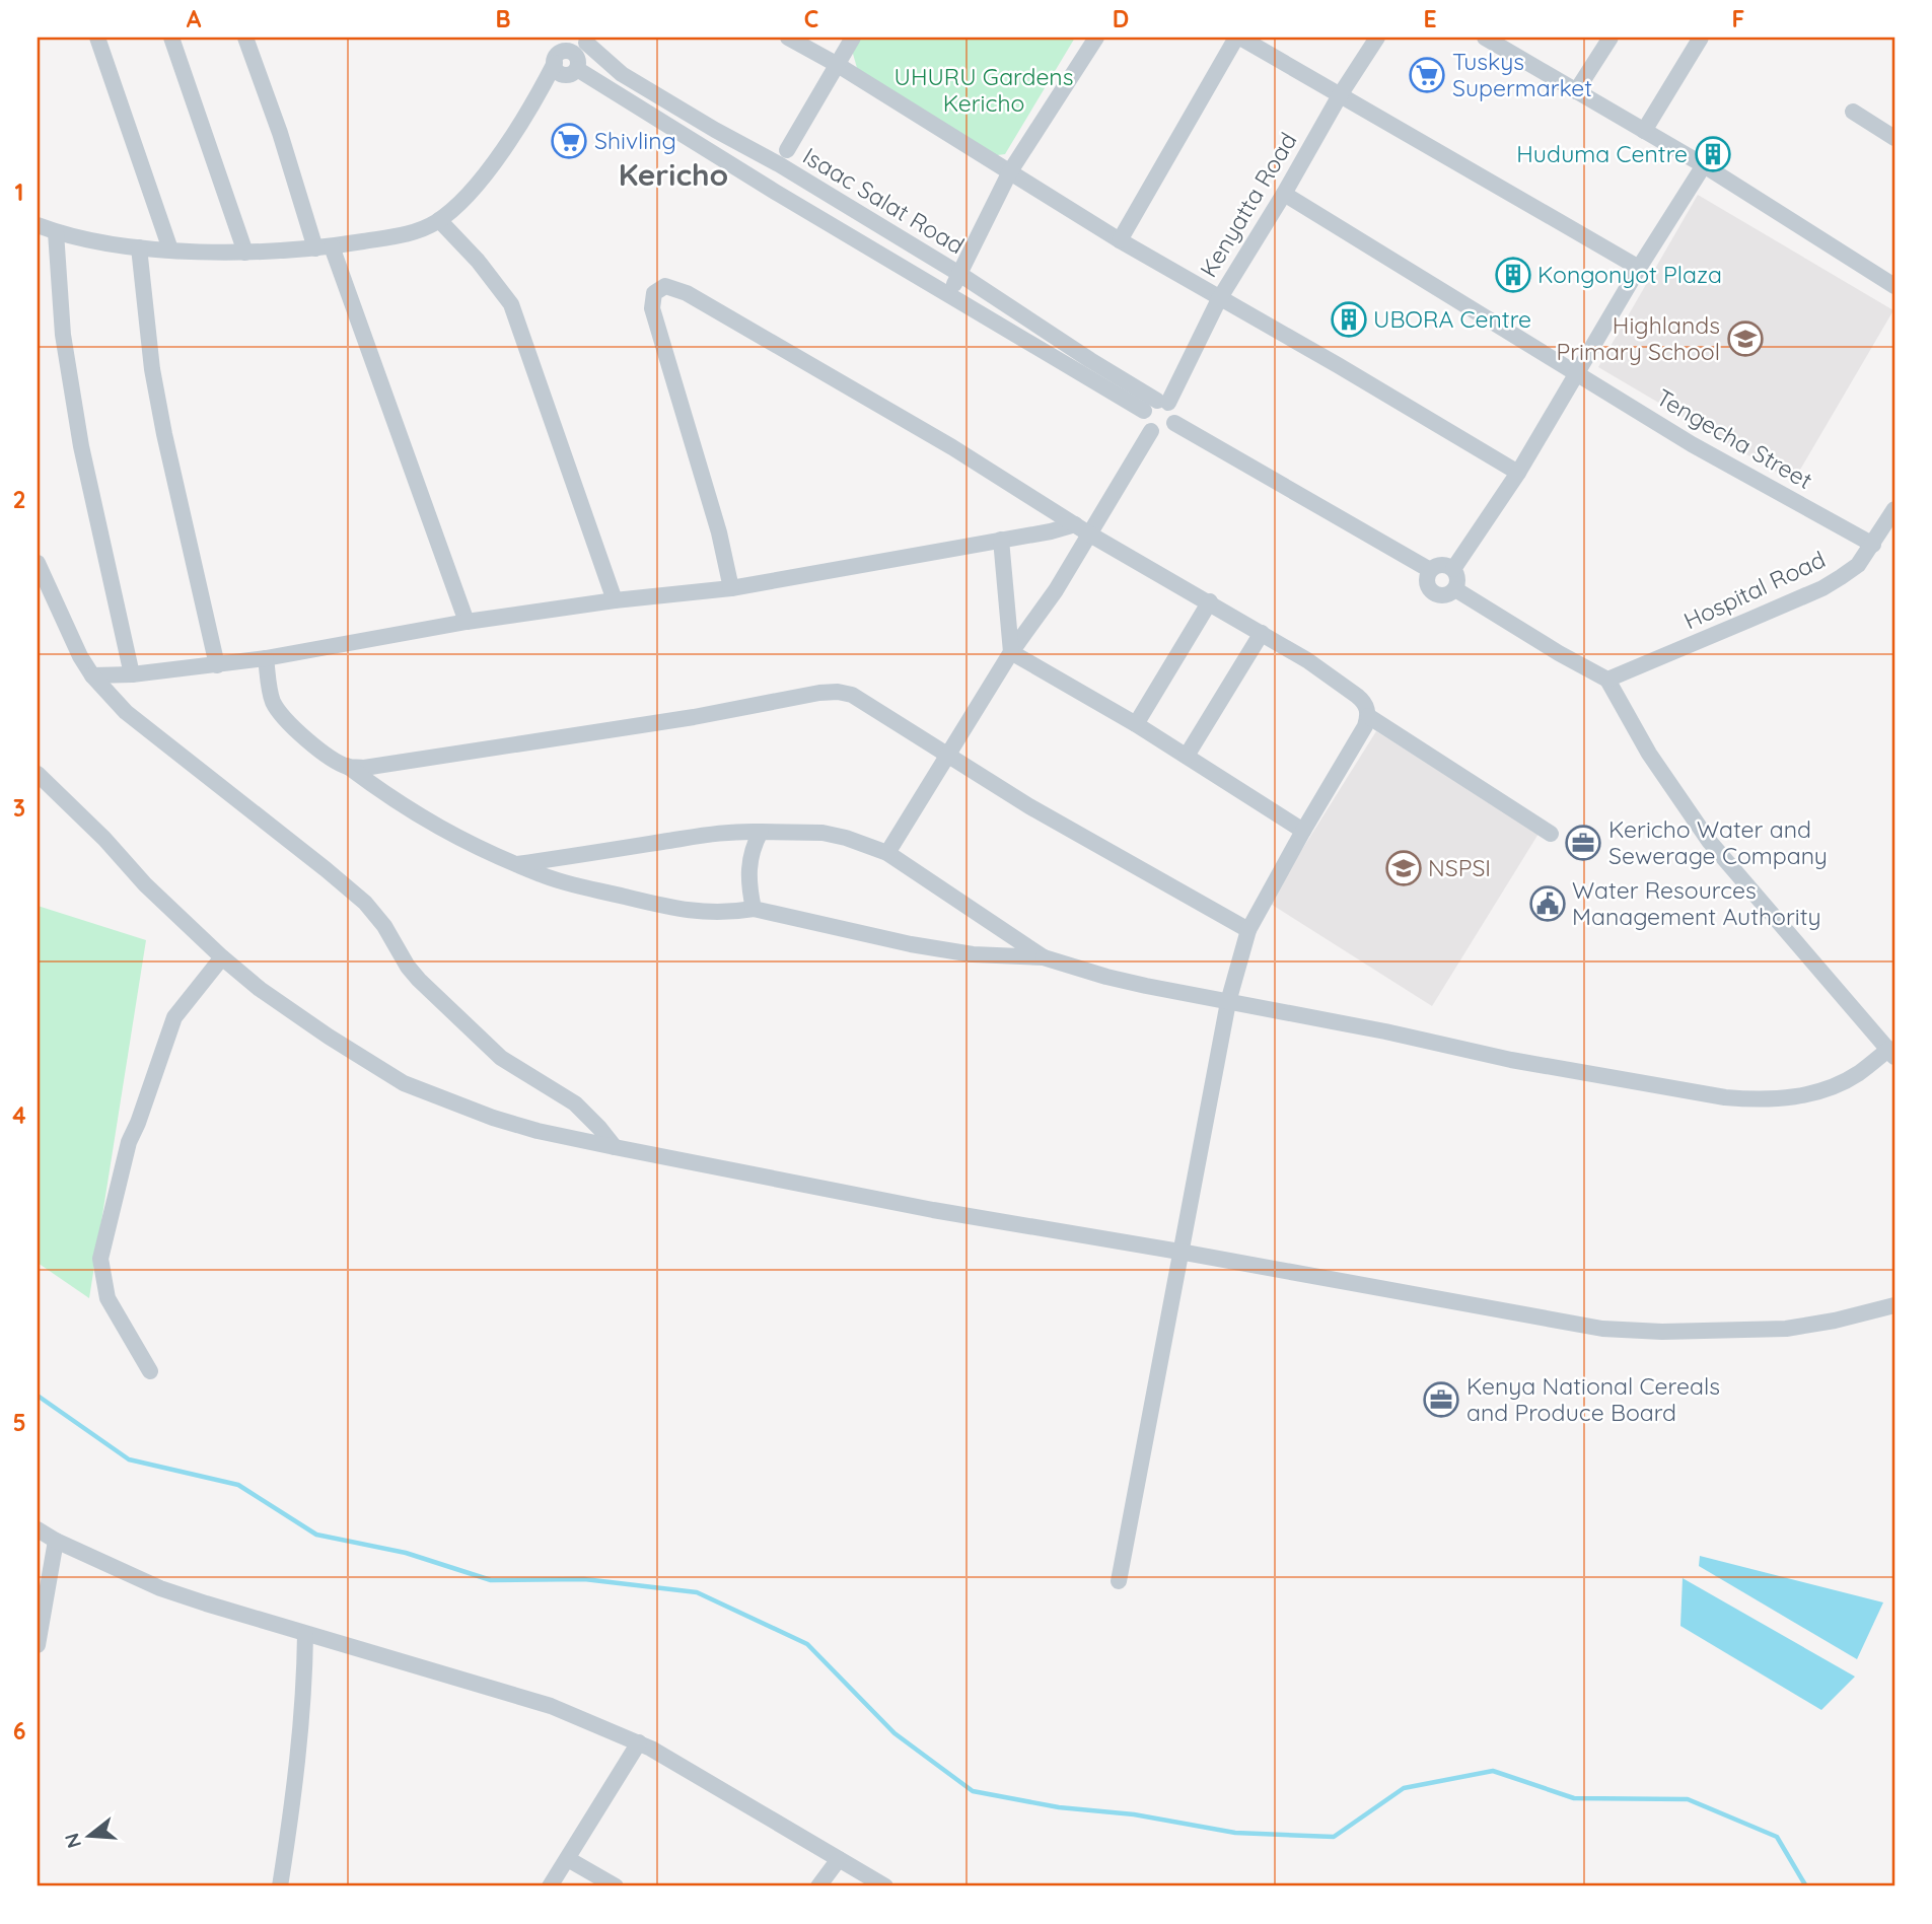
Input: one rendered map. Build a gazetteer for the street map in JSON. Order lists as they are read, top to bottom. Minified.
{"streets":{"street":["Isaac Salat Road","Kenyatta Road","Tengecha Street","Hospital Road"]},"crossings":[["Isaac Salat Road","Kenyatta Road"],["Kenyatta Road","Tengecha Street"],["Tengecha Street","Hospital Road"]],"districts":["Kericho"],"parks":["UHURU Gardens Kericho"],"places":{"supermarket":["Tuskys Supermarket","Shivling"],"building":["Huduma Centre","Kongonyot Plaza","UBORA Centre"],"school or university":["Highlands Primary School","NSPSI"],"office":["Kericho Water and Sewerage Company","Kenya National Cereals and Produce Board"],"public building":["Water Resources Management Authority"]},"north":"left","grid":{"columns":["A","B","C","D","E","F"],"rows":["1","2","3","4","5","6"]}}
